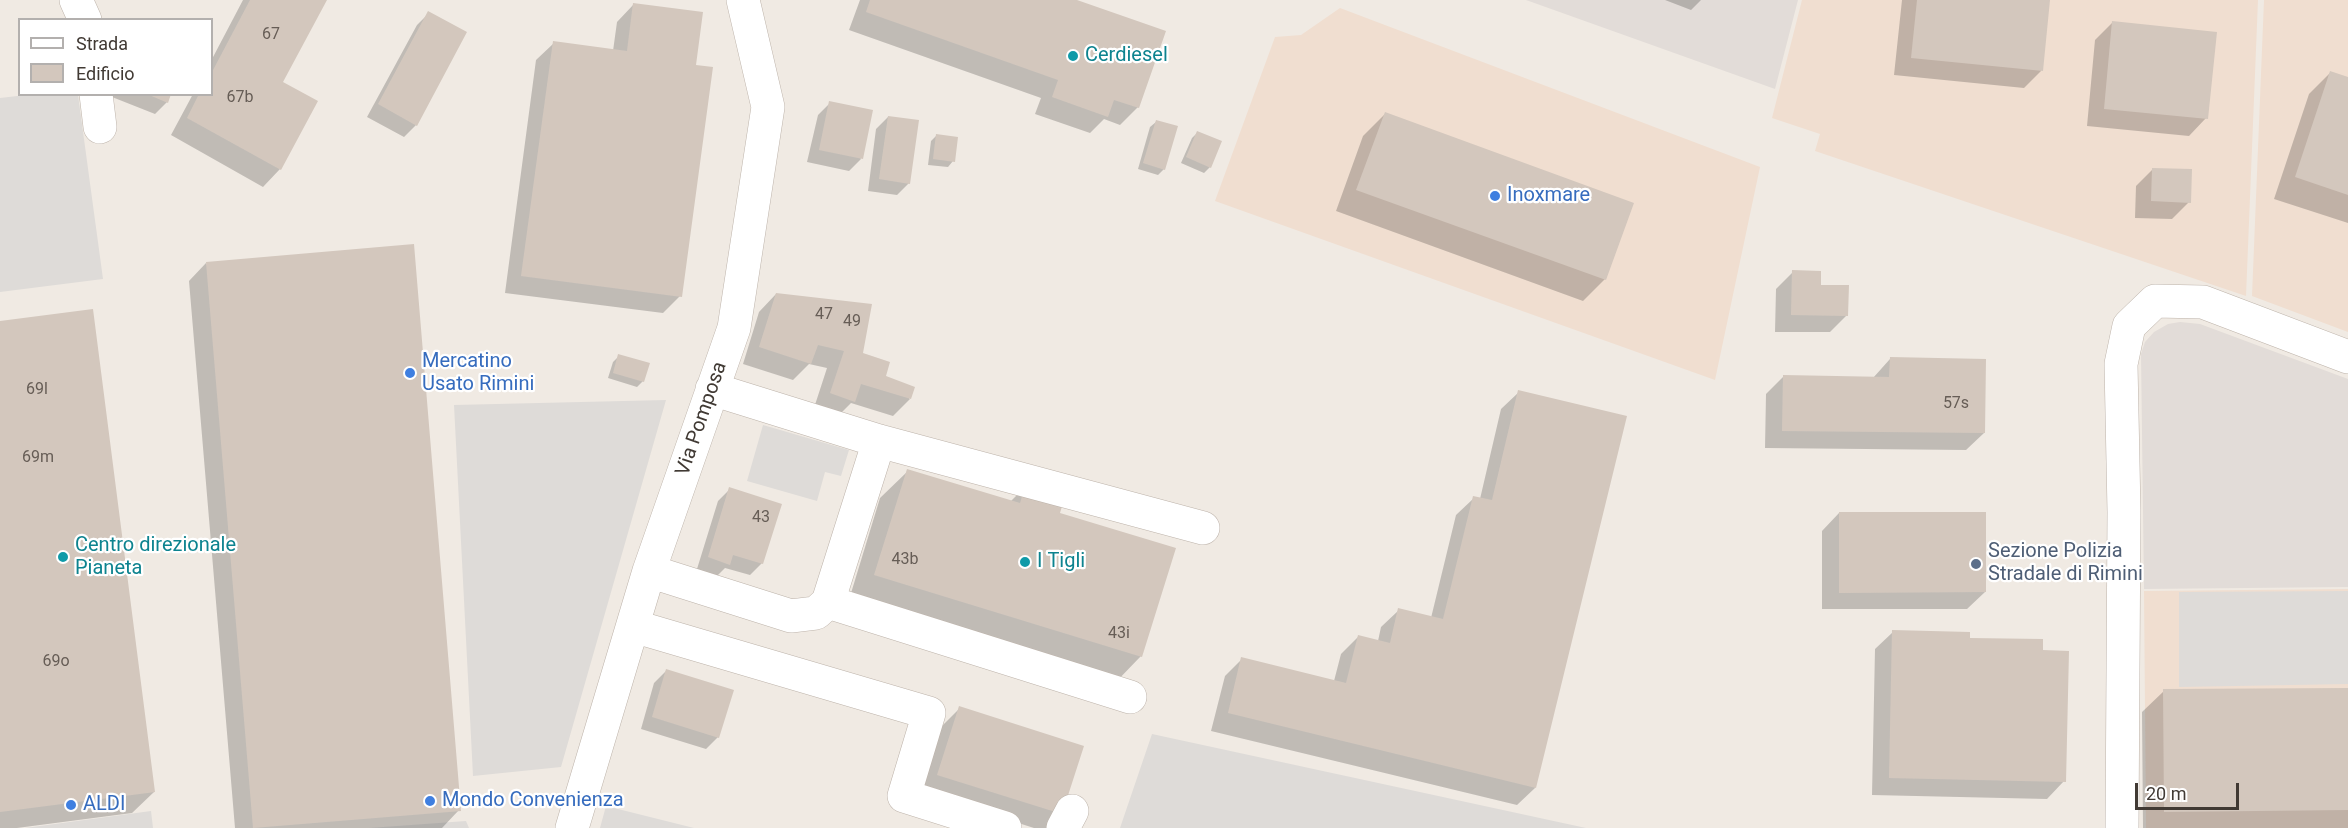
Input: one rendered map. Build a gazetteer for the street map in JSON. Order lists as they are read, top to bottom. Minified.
{"streets":{"street":["Via Pomposa"]},"places":["Cerdiesel","Inoxmare","Mercatino Usato Rimini","Centro direzionale Pianeta","I Tigli","Sezione Polizia Stradale di Rimini","Mondo Convenienza","ALDI"],"house_numbers":["67","67b","47","49","69l","57s","69m","43","43b","43i","69o"],"legend":["Strada","Edificio"],"scale_bar":"20 m"}
